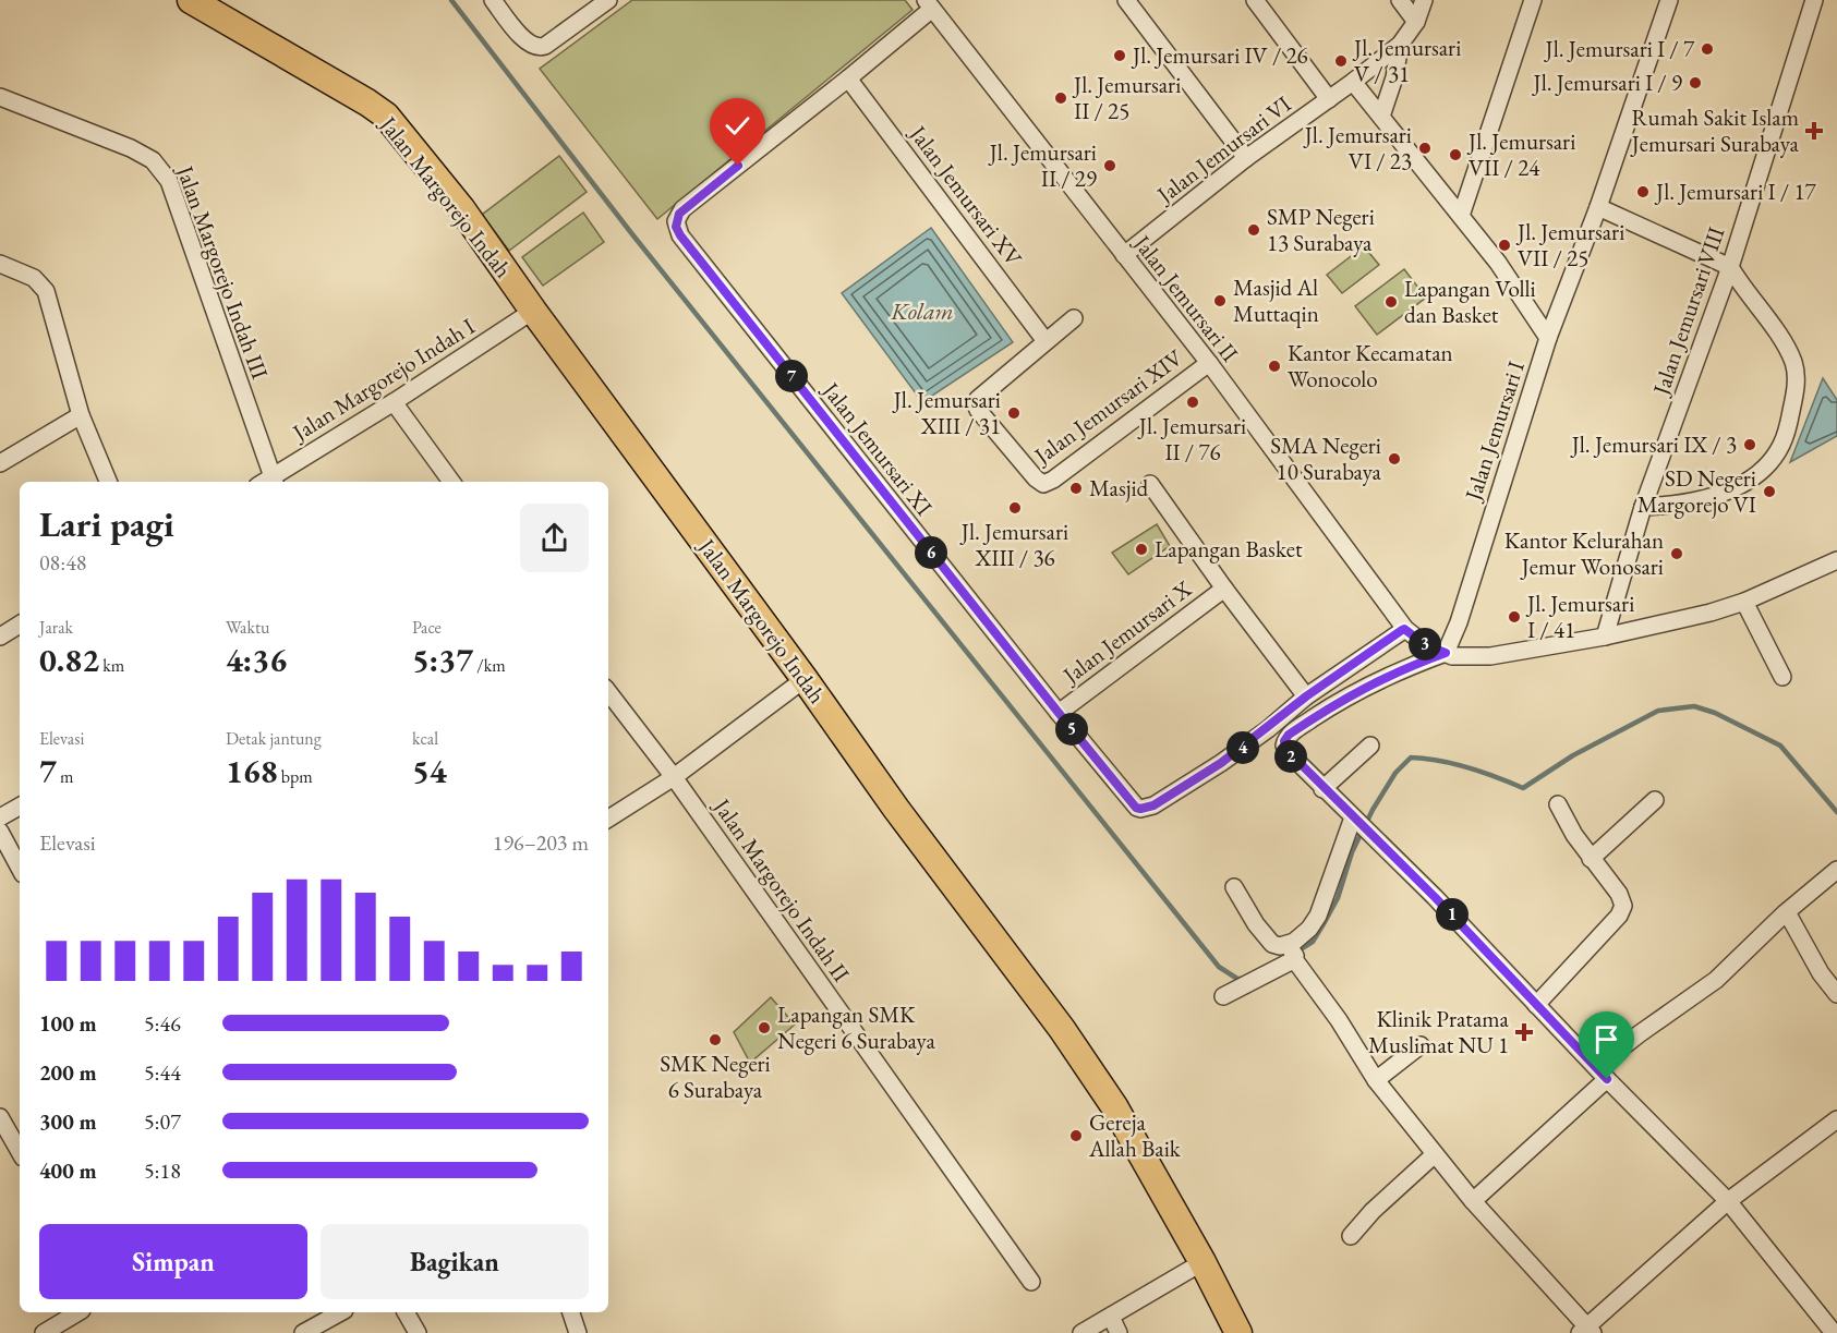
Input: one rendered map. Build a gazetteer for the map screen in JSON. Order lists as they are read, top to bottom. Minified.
{"streets":{"main road":["Jalan Margorejo Indah"],"street":["Jalan Jemursari VI","Jalan Jemursari XV","Jalan Margorejo Indah III","Jalan Jemursari II","Jalan Jemursari VIII","Jalan Margorejo Indah I","Jalan Jemursari XIV","Jalan Jemursari I","Jalan Jemursari XI","Jalan Jemursari X","Jalan Margorejo Indah II"]},"crossings":[["Jalan Jemursari VI","Jalan Jemursari II"],["Jalan Jemursari XV","Jalan Jemursari XIV"],["Jalan Jemursari XV","Jalan Jemursari XI"],["Jalan Margorejo Indah","Jalan Margorejo Indah I"],["Jalan Margorejo Indah III","Jalan Margorejo Indah I"],["Jalan Jemursari II","Jalan Jemursari XIV"],["Jalan Jemursari XI","Jalan Jemursari X"]],"water":["Kolam"],"places":{"other":["Jl. Jemursari I / 7","Jl. Jemursari IV / 26","Jl. Jemursari V / 31","Jl. Jemursari I / 9","Jl. Jemursari II / 25","Jl. Jemursari VI / 23","Jl. Jemursari VII / 24","Jl. Jemursari II / 29","Jl. Jemursari I / 17","SMP Negeri 13 Surabaya","Jl. Jemursari VII / 25","Masjid Al Muttaqin","Lapangan Volli dan Basket","Kantor Kecamatan Wonocolo","Jl. Jemursari II / 76","Jl. Jemursari XIII / 31","Jl. Jemursari IX / 3","SMA Negeri 10 Surabaya","Masjid","SD Negeri Margorejo VI","Jl. Jemursari XIII / 36","Lapangan Basket","Kantor Kelurahan Jemur Wonosari","Jl. Jemursari I / 41","Lapangan SMK Negeri 6 Surabaya","SMK Negeri 6 Surabaya","Gereja Allah Baik"],"health":["Rumah Sakit Islam Jemursari Surabaya","Klinik Pratama Muslimat NU 1"]},"page":{"pins":["7","6","3","5","4","2","1"],"heading":["Lari pagi","08:48"],"stats":[["Jarak","0.82 km"],["Waktu","4:36"],["Pace","5:37 /km"],["Elevasi","7 m"],["Detak jantung","168 bpm"],["kcal","54"]],"chart":["Elevasi","196–203 m"],"list":[{"name":"100 m","note":"5:46"},{"name":"200 m","note":"5:44"},{"name":"300 m","note":"5:07"},{"name":"400 m","note":"5:18"}],"buttons":["Simpan","Bagikan"]}}
